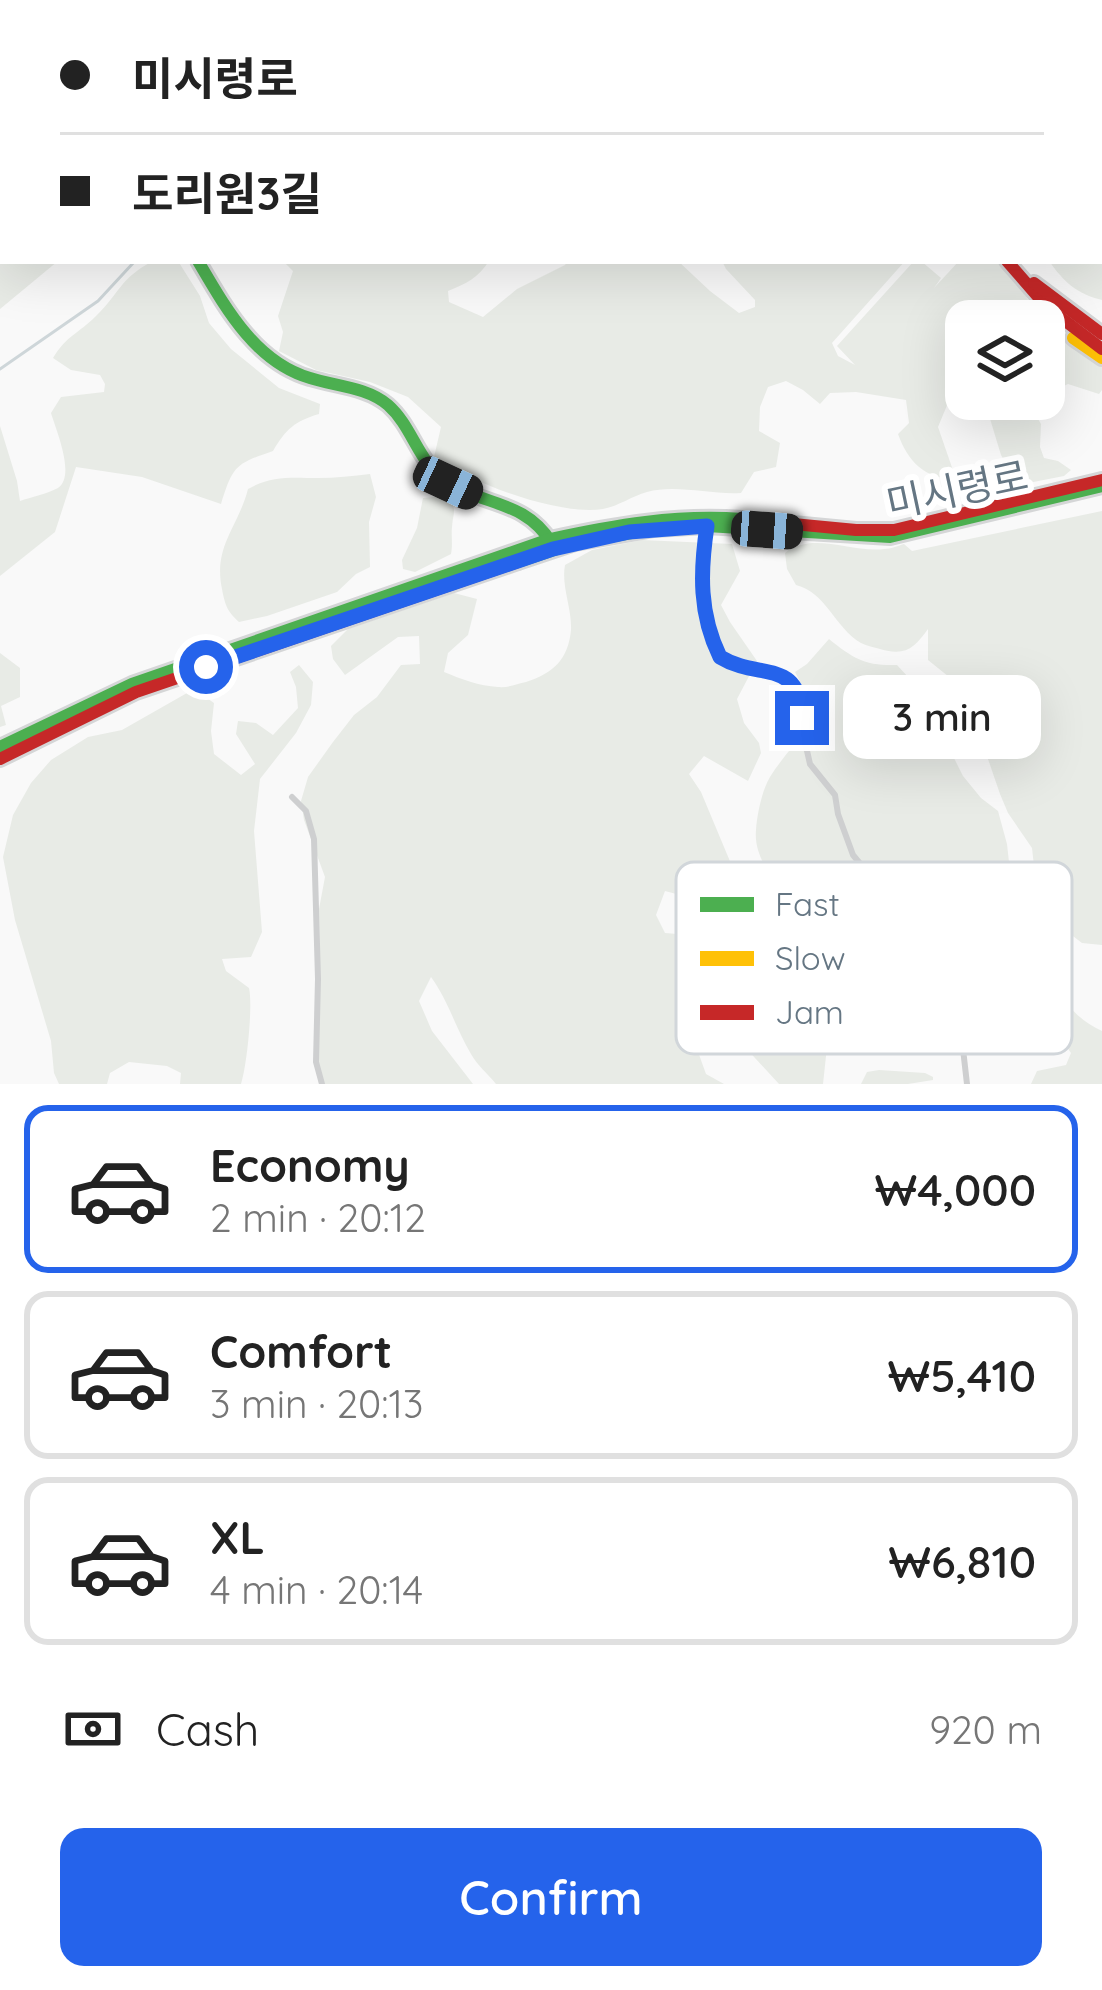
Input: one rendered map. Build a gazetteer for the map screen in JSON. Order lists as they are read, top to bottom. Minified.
{"streets":{"main road":["미시령로"]},"legend":["Fast","Slow","Jam"],"page":{"banner":["미시령로","도리원3길"],"bubble":"3 min","list":[{"name":"Economy","note":"2 min · 20:12","value":"₩4,000"},{"name":"Comfort","note":"3 min · 20:13","value":"₩5,410"},{"name":"XL","note":"4 min · 20:14","value":"₩6,810"}],"pay":["Cash","920 m"],"buttons":"Confirm"}}
